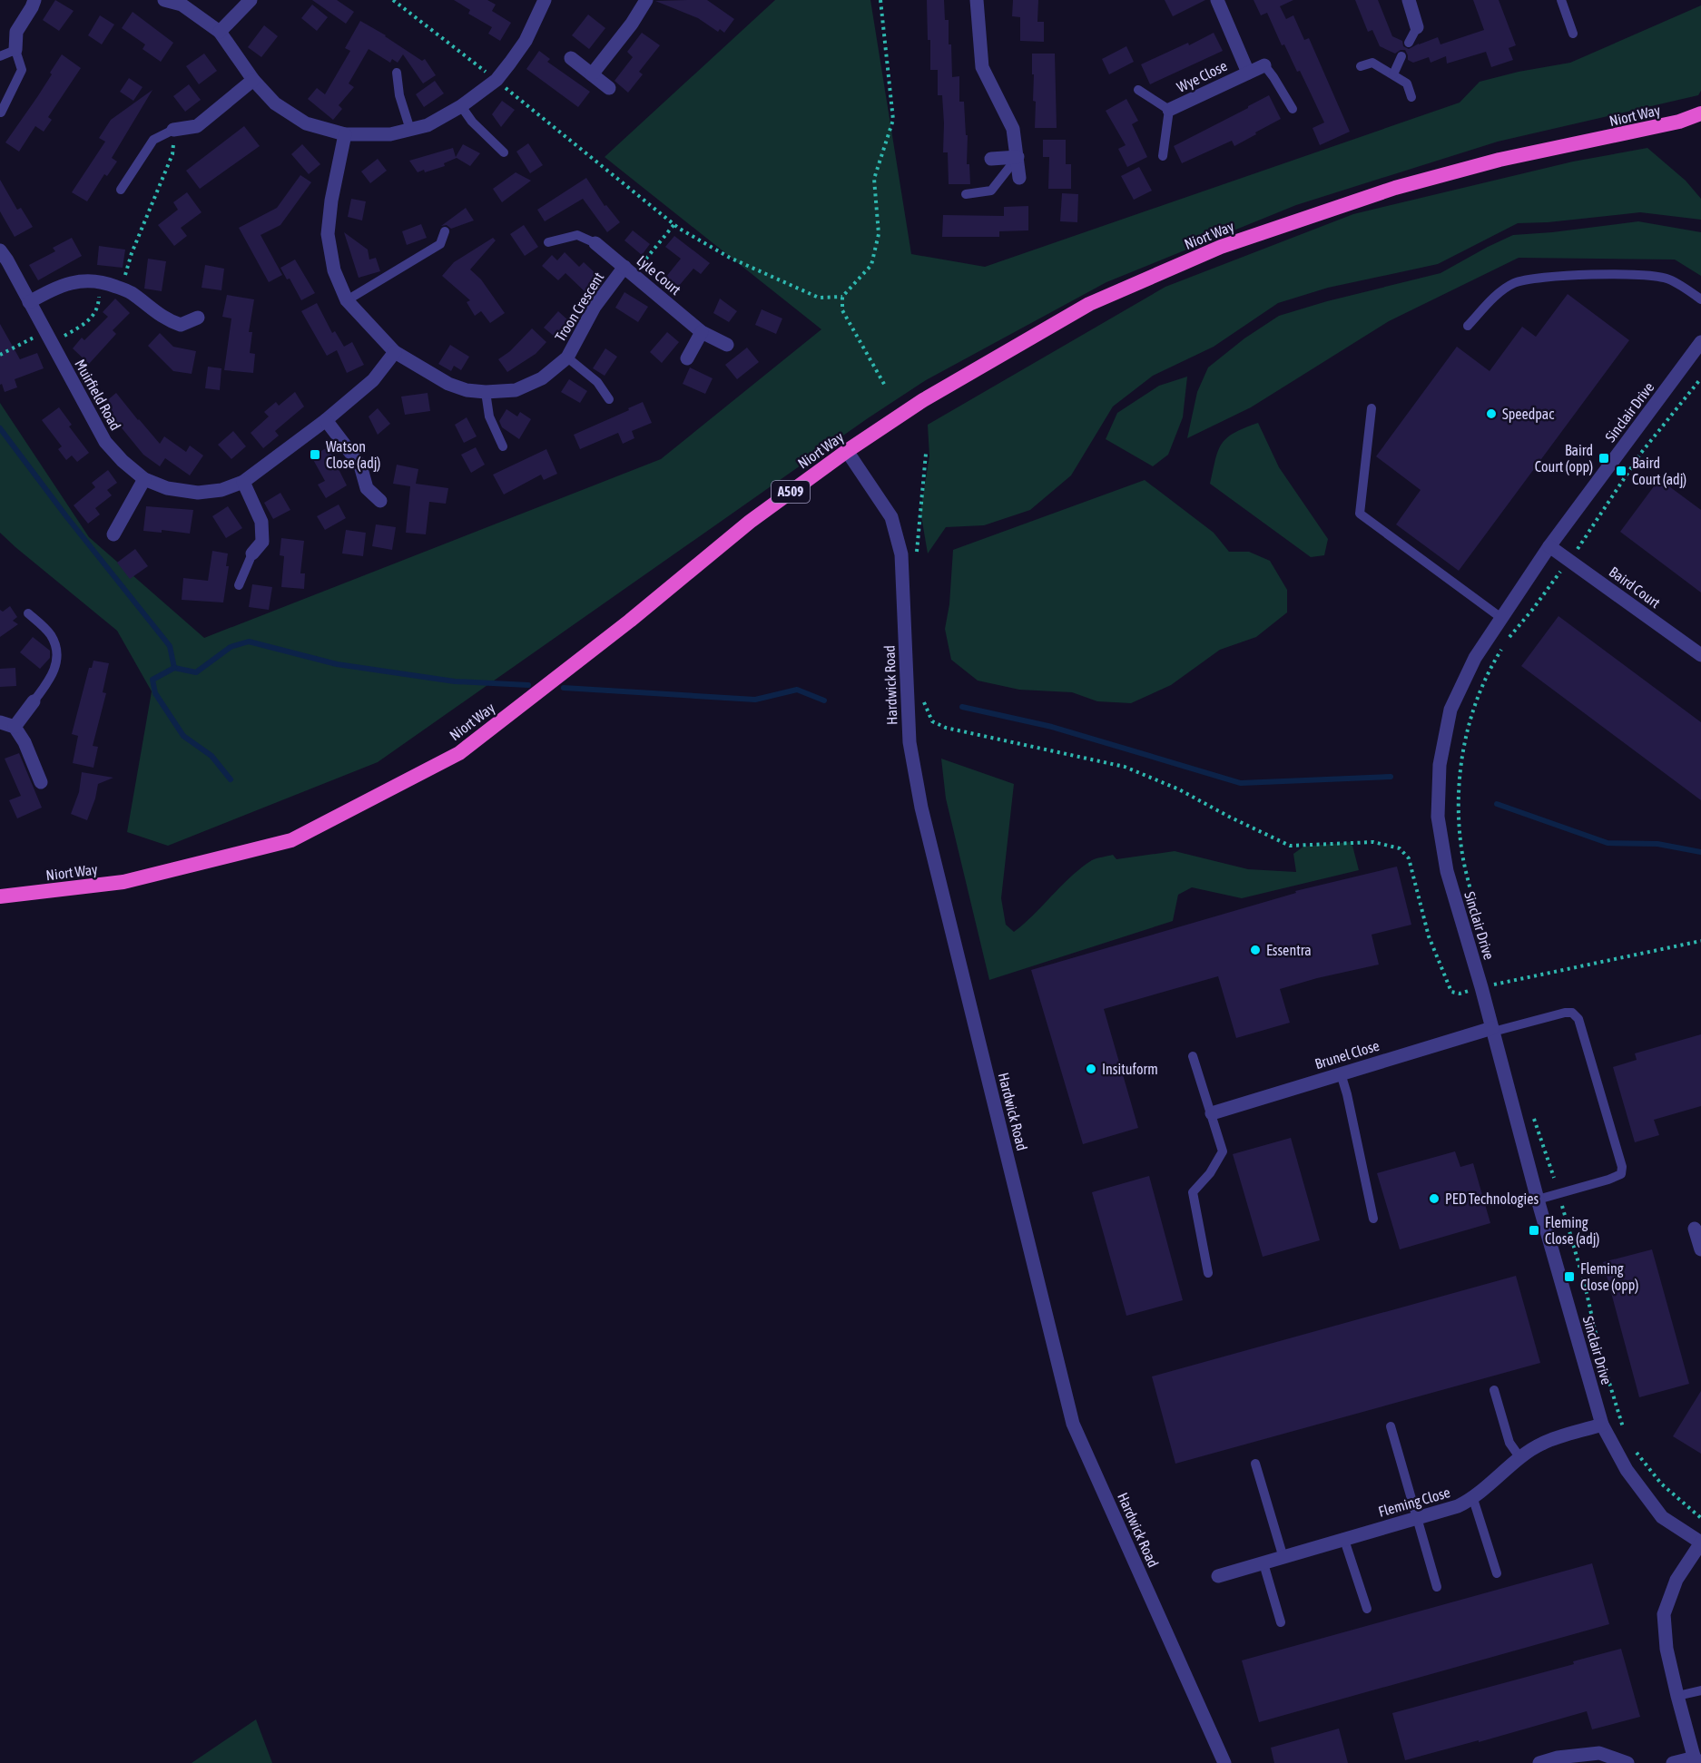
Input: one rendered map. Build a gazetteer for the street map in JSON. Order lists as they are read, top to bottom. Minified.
{"streets":{"highway":["Niort Way","A509"],"street":["Wye Close","Lyle Court","Troon Crescent","Muirfield Road","Sinclair Drive","Baird Court","Hardwick Road","Brunel Close","Fleming Close"]},"crossings":[["Niort Way","Hardwick Road"],["Lyle Court","Troon Crescent"],["Troon Crescent","Muirfield Road"],["Sinclair Drive","Baird Court"],["Sinclair Drive","Brunel Close"],["Sinclair Drive","Fleming Close"]],"places":{"other":["Speedpac","Essentra","Insituform","PED Technologies"],"transit":["Watson Close (adj)","Baird Court (opp)","Baird Court (adj)","Fleming Close (adj)","Fleming Close (opp)"]}}
